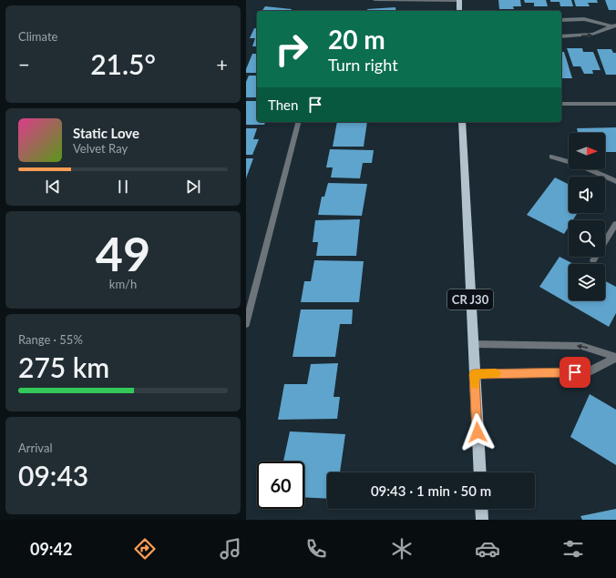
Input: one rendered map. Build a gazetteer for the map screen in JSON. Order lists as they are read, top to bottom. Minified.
{"streets":{"main road":["CR J30"]},"north":"right","page":{"tile":["Climate",["49","km/h"],["Range · 55%","275 km"],["Arrival","09:43"]],"turn":["20 m","Turn right"],"heat":["−","21.5°","+"],"then":"Then","song":["Static Love","Velvet Ray"],"limit":"60","trip":"09:43 · 1 min · 50 m","tabs":"09:42"}}
